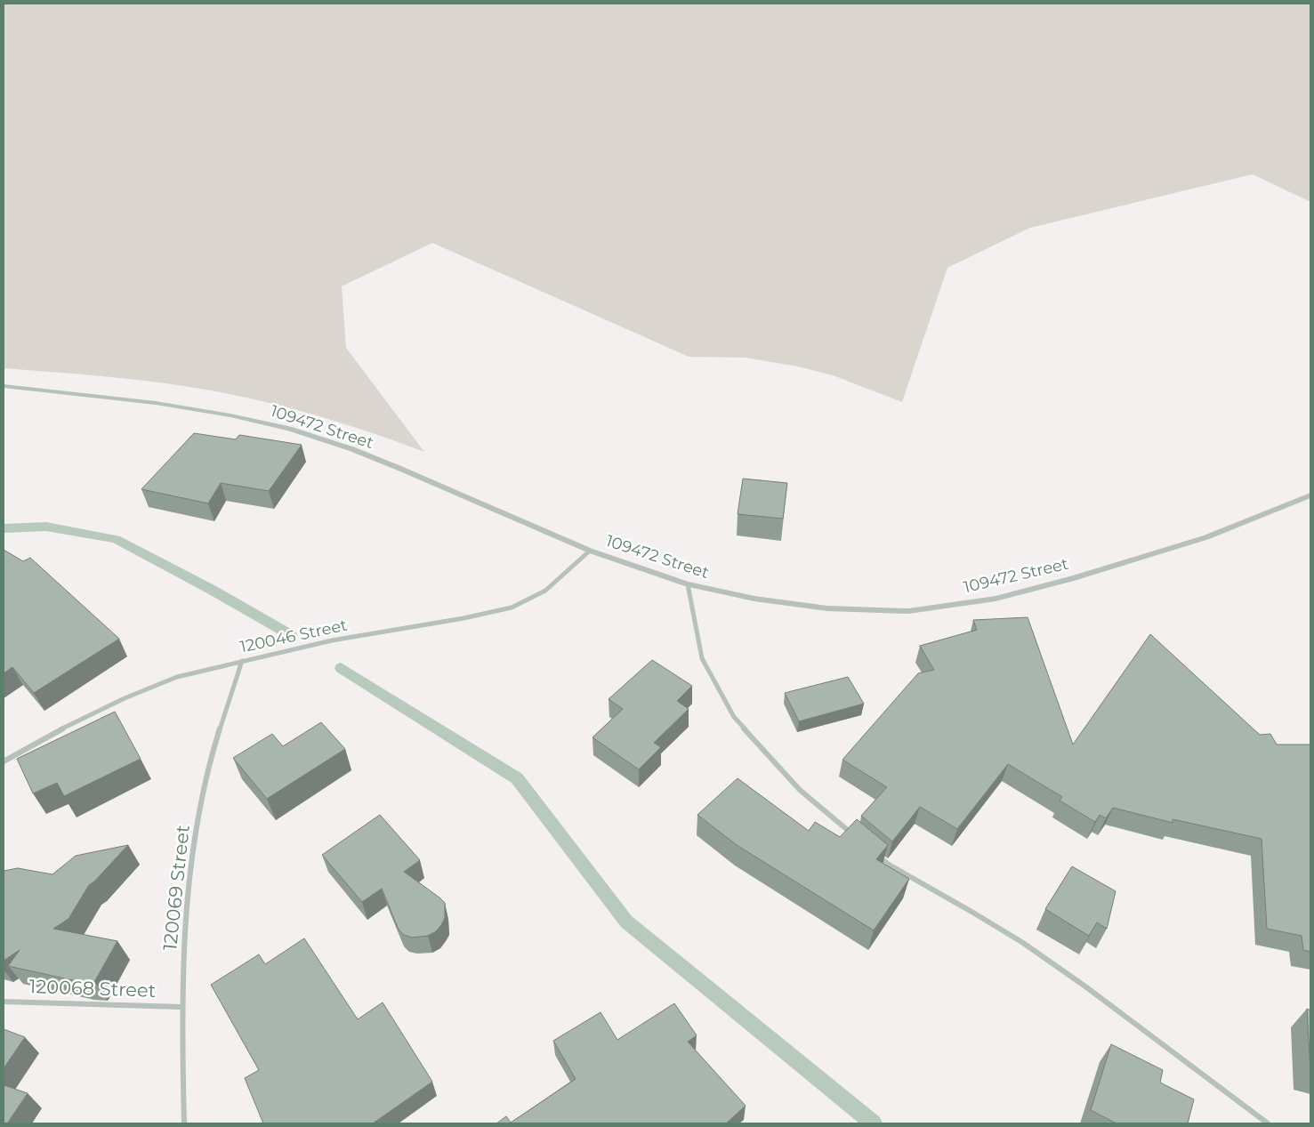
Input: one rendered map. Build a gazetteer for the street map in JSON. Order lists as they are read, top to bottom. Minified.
{"streets":{"street":["109472 Street","120046 Street","120069 Street","120068 Street"]},"crossings":[["109472 Street","120046 Street"],["120046 Street","120069 Street"],["120069 Street","120068 Street"]]}
